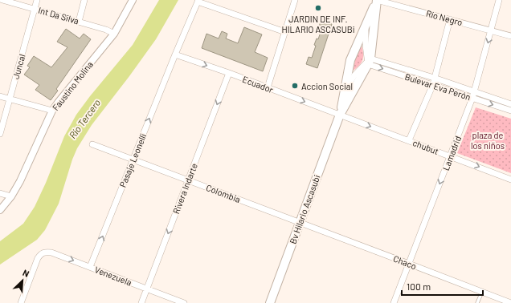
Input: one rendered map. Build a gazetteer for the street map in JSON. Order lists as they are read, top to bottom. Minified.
{"streets":{"main road":["Bv Hilario Ascasubi"],"street":["Int Da Silva","Río Negro","Juncal","Ecuador","Faustino Molina","Bulevar Eva Perón","chubut","Lamadrid","Pasaje Leonelli","Rivera Indarte","Colombia","Chaco","Venezuela"]},"crossings":[["Int Da Silva","Juncal"],["Int Da Silva","Faustino Molina"],["Río Negro","Lamadrid"],["Ecuador","chubut"],["Ecuador","Pasaje Leonelli"],["Ecuador","Rivera Indarte"],["Ecuador","Bv Hilario Ascasubi"],["Bulevar Eva Perón","Lamadrid"],["chubut","Lamadrid"],["chubut","Bv Hilario Ascasubi"],["Lamadrid","Chaco"],["Pasaje Leonelli","Colombia"],["Pasaje Leonelli","Venezuela"],["Rivera Indarte","Colombia"],["Rivera Indarte","Venezuela"],["Colombia","Bv Hilario Ascasubi"],["Colombia","Chaco"],["Bv Hilario Ascasubi","Chaco"]],"one_way":["Ecuador","chubut","Pasaje Leonelli","Rivera Indarte"],"water":["Río Tercero"],"parks":["plaza de los niños"],"places":["JARDIN DE INF. HILARIO ASCASUBi","Accion Social"],"scale_bar":"100 m","north":"top right"}
